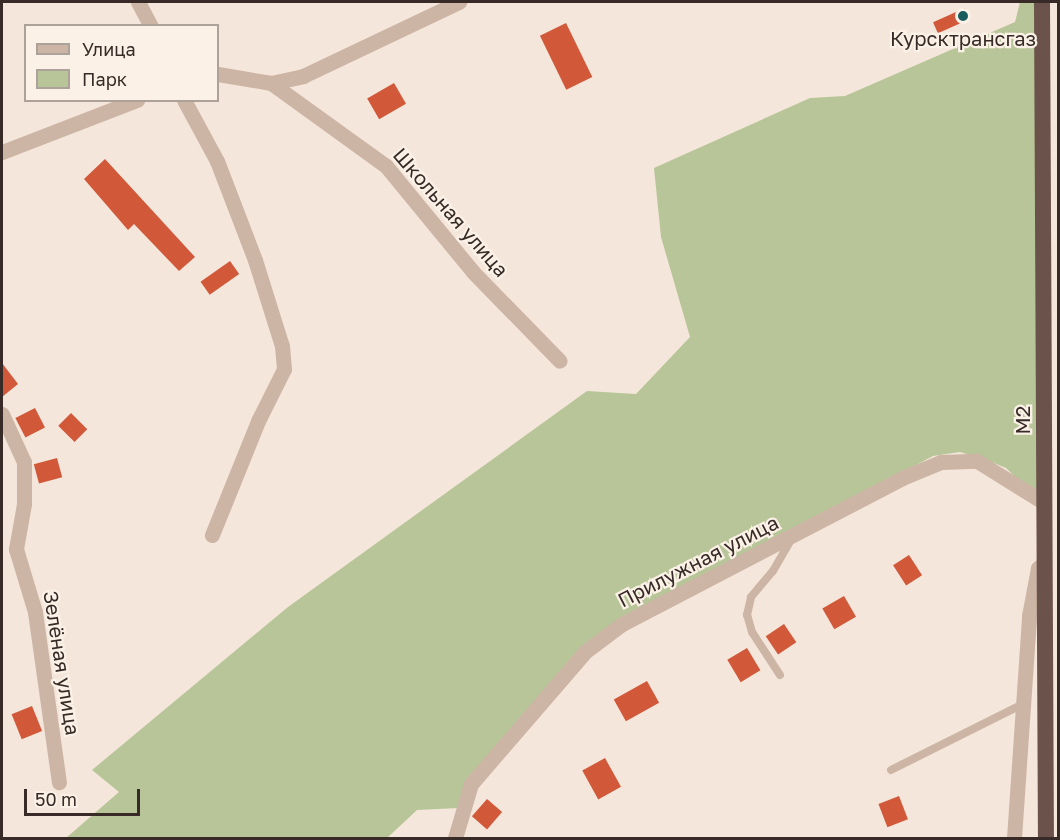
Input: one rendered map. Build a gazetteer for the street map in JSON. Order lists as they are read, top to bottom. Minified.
{"streets":{"highway":["М2"],"street":["Школьная улица","Прилужная улица","Зелёная улица"]},"crossings":[["М2","Прилужная улица"]],"places":["Курсктрансгаз"],"legend":["Улица","Парк"],"scale_bar":"50 m"}
